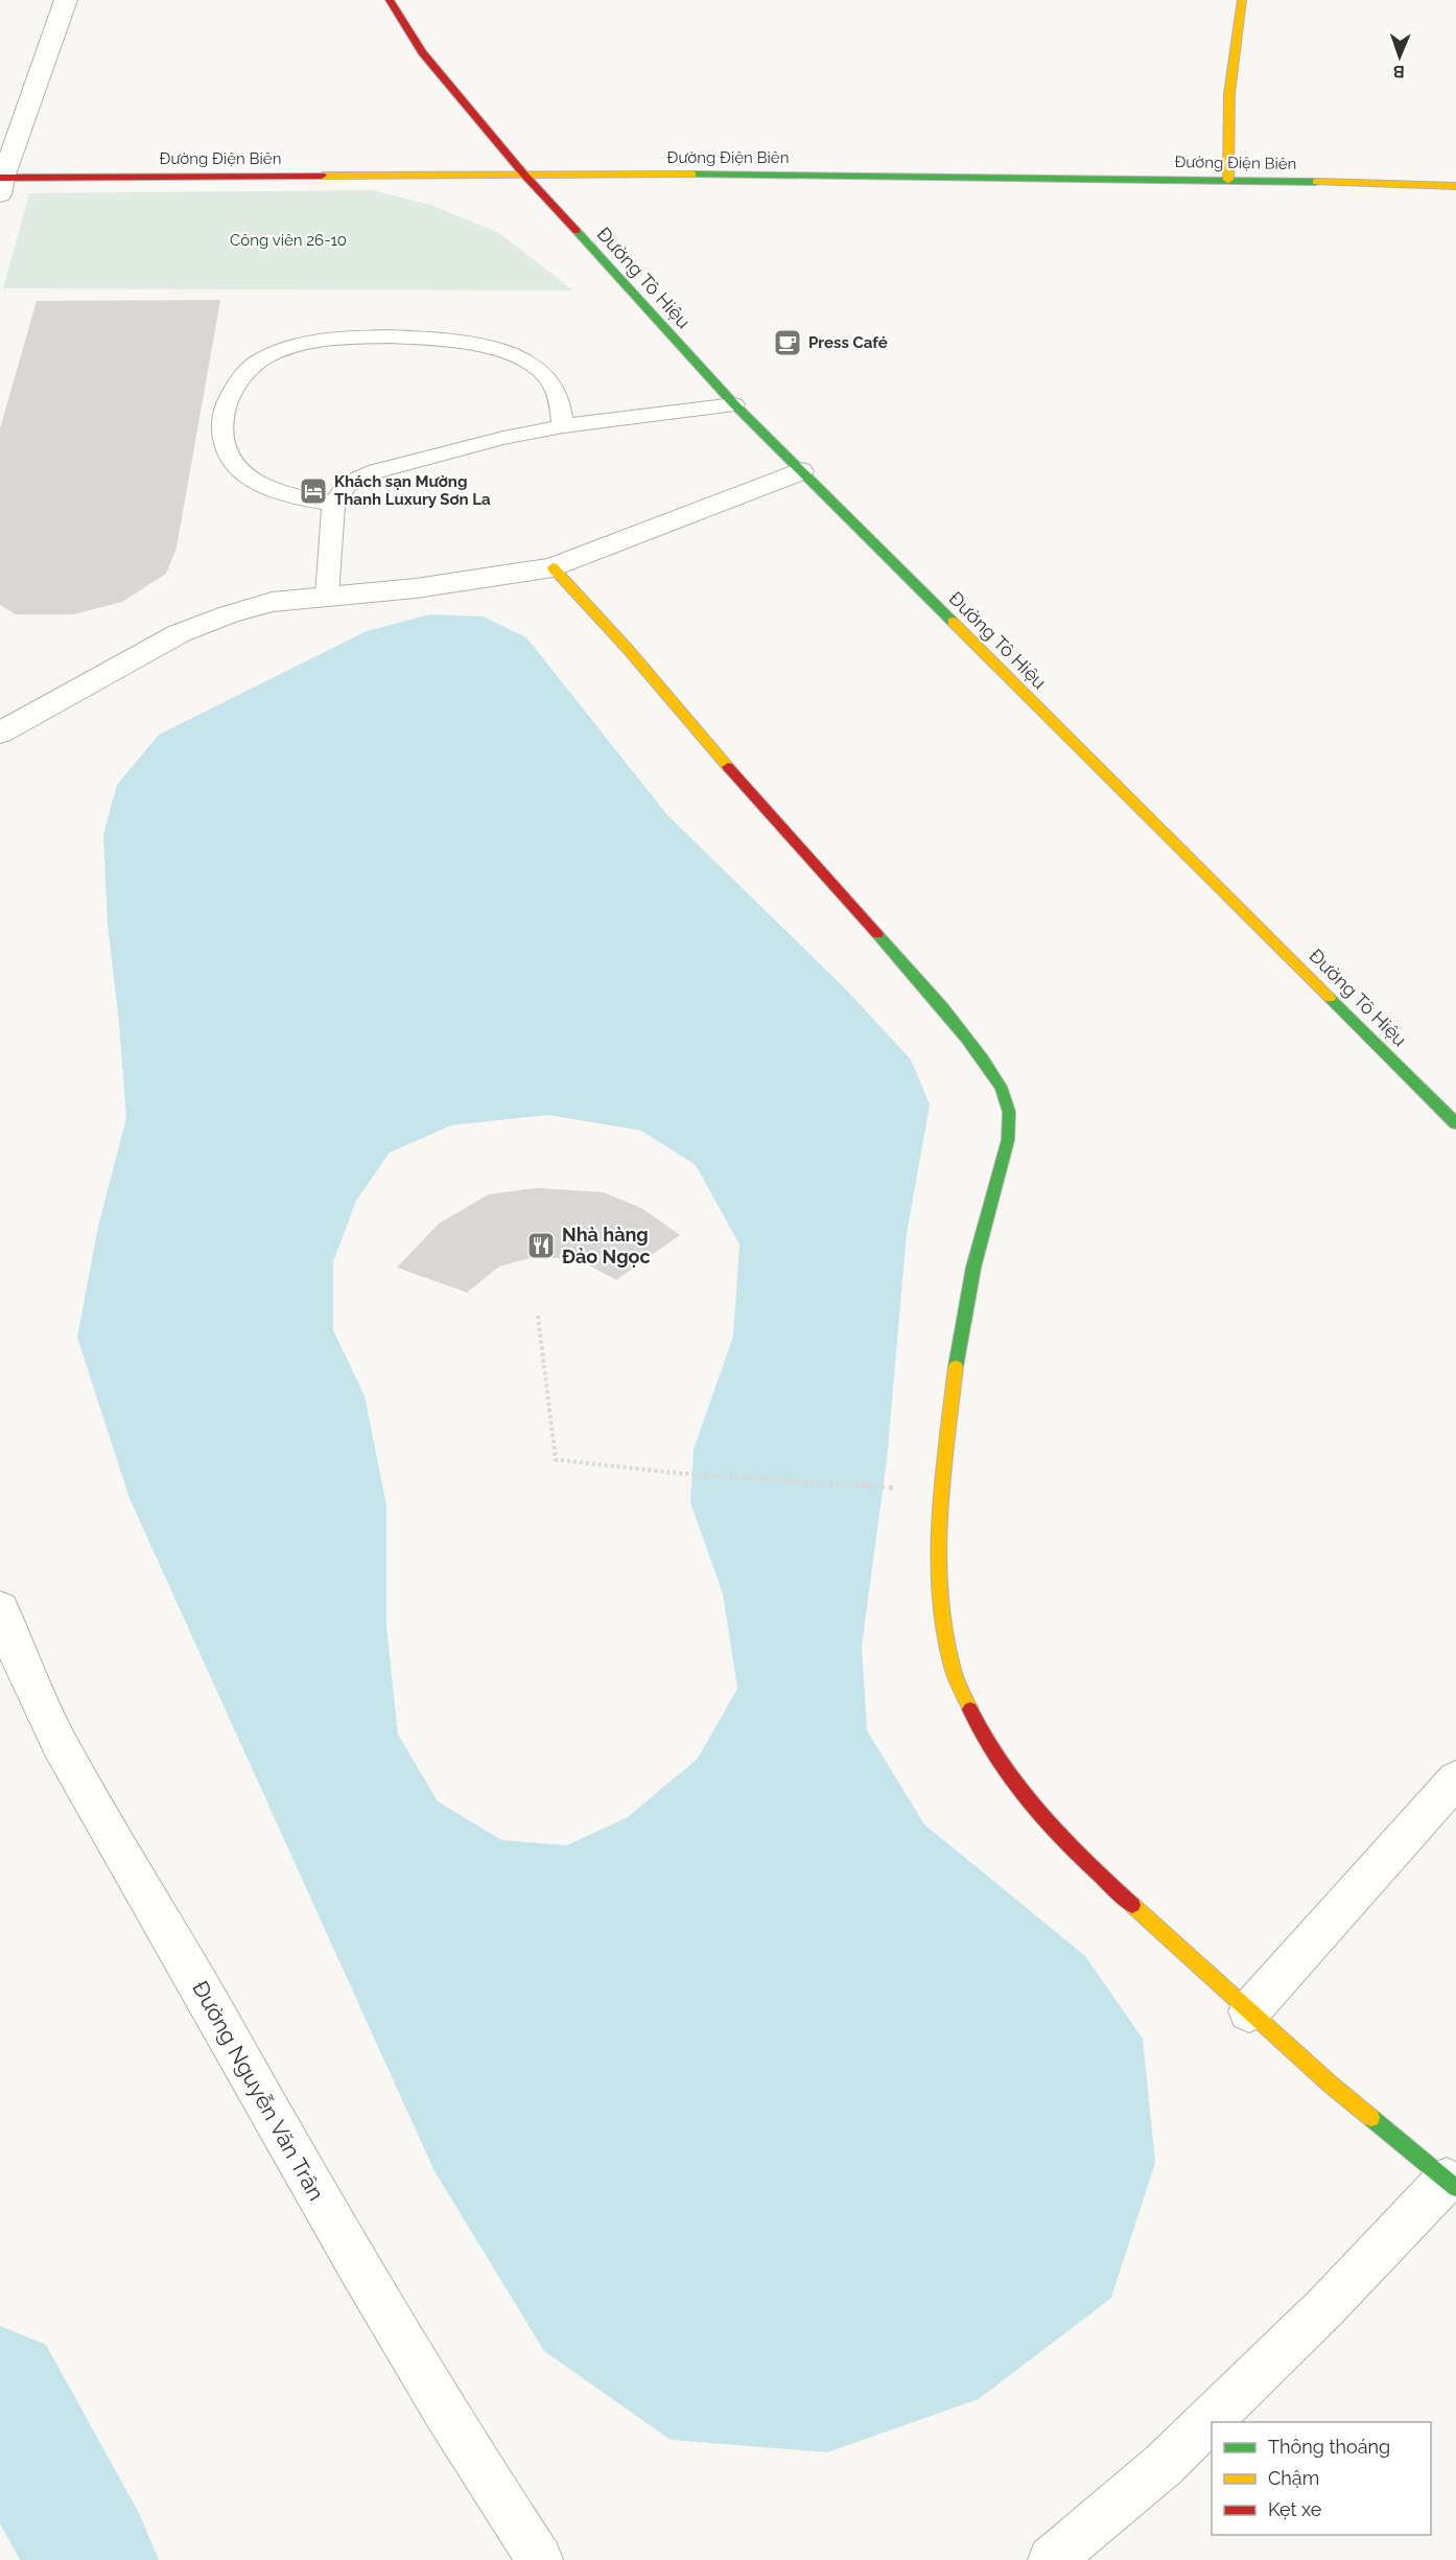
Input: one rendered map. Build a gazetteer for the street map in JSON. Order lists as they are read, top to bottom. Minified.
{"streets":{"main road":["Đường Điện Biên","Đường Tô Hiệu"],"street":["Đường Nguyễn Văn Trân"]},"crossings":[["Đường Điện Biên","Đường Tô Hiệu"]],"parks":["Công viên 26-10"],"places":{"cafe":["Press Café"],"hotel":["Khách sạn Mường Thanh Luxury Sơn La"],"restaurant":["Nhà hàng Đảo Ngọc"]},"legend":["Thông thoáng","Chậm","Kẹt xe"],"north":"bottom"}
